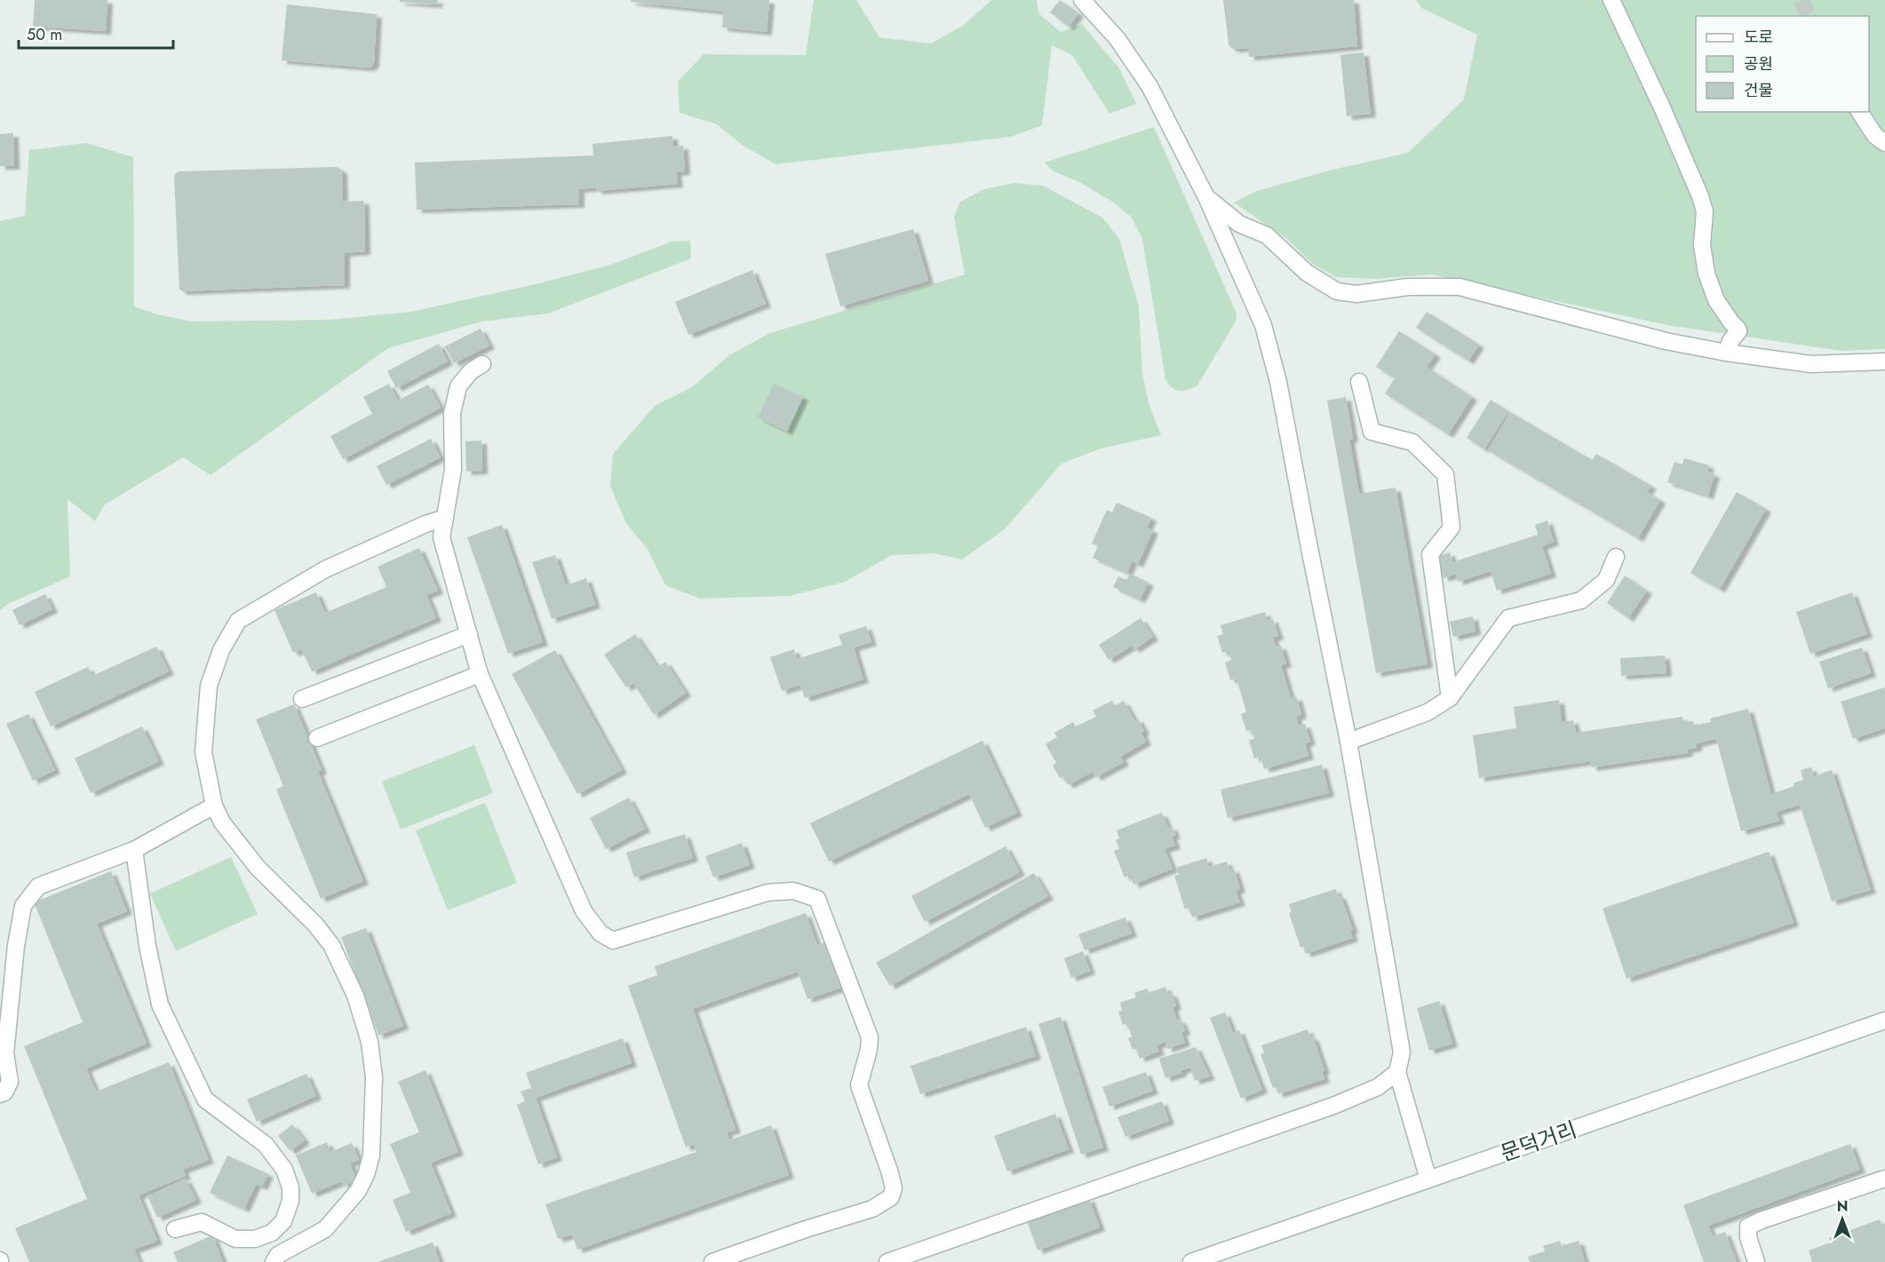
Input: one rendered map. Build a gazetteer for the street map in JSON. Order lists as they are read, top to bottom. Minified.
{"streets":{"street":["문덕거리"]},"legend":["도로","공원","건물"],"scale_bar":"50 m","north":"top"}
